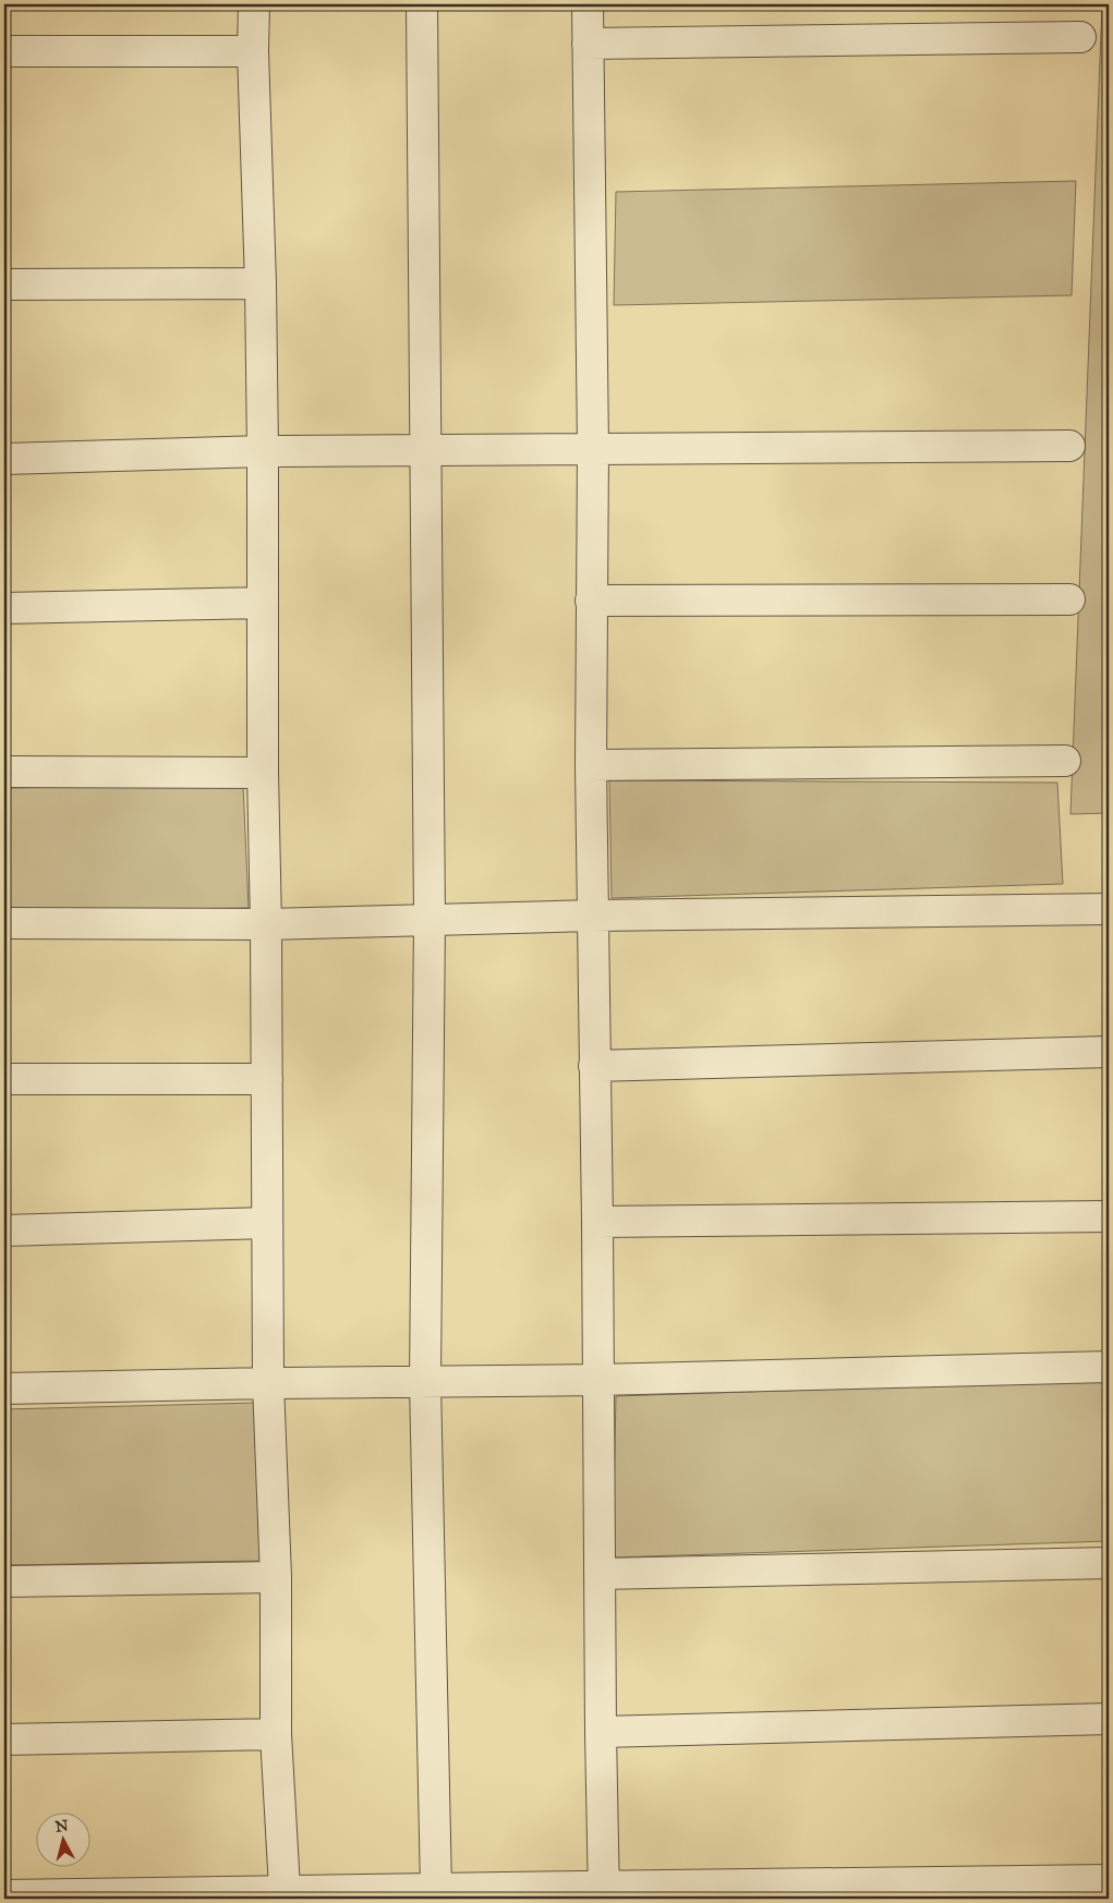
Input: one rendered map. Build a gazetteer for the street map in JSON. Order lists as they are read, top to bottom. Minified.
{"north":"top"}
